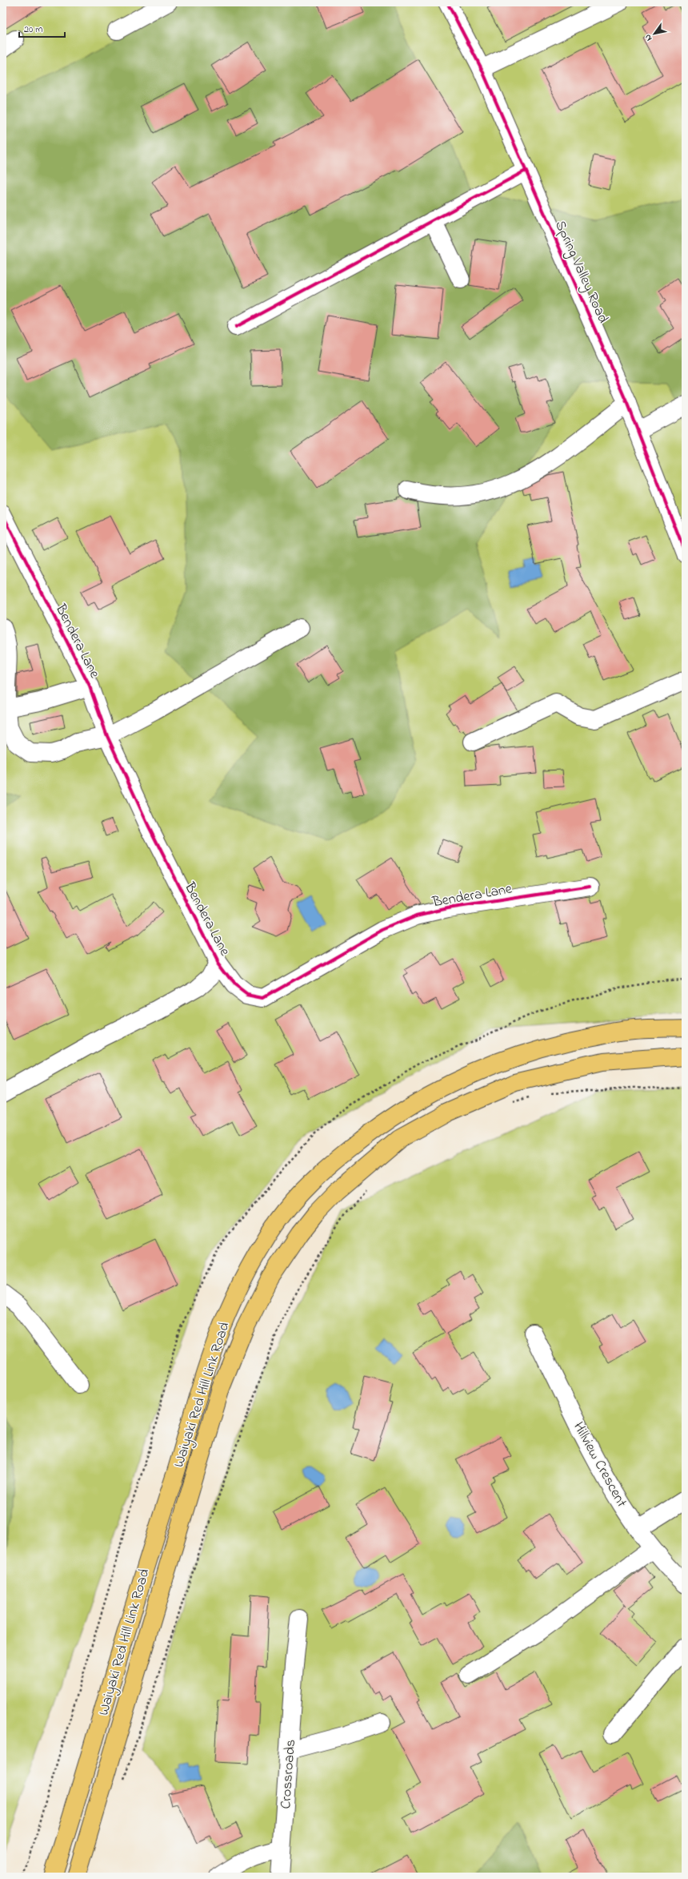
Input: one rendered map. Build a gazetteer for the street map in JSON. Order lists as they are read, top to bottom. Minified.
{"streets":{"main road":["Waiyaki Red Hill Link Road"],"street":["Spring Valley Road","Bendera Lane","Hillview Crescent","Crossroads"]},"scale_bar":"20 m","north":"bottom left"}
